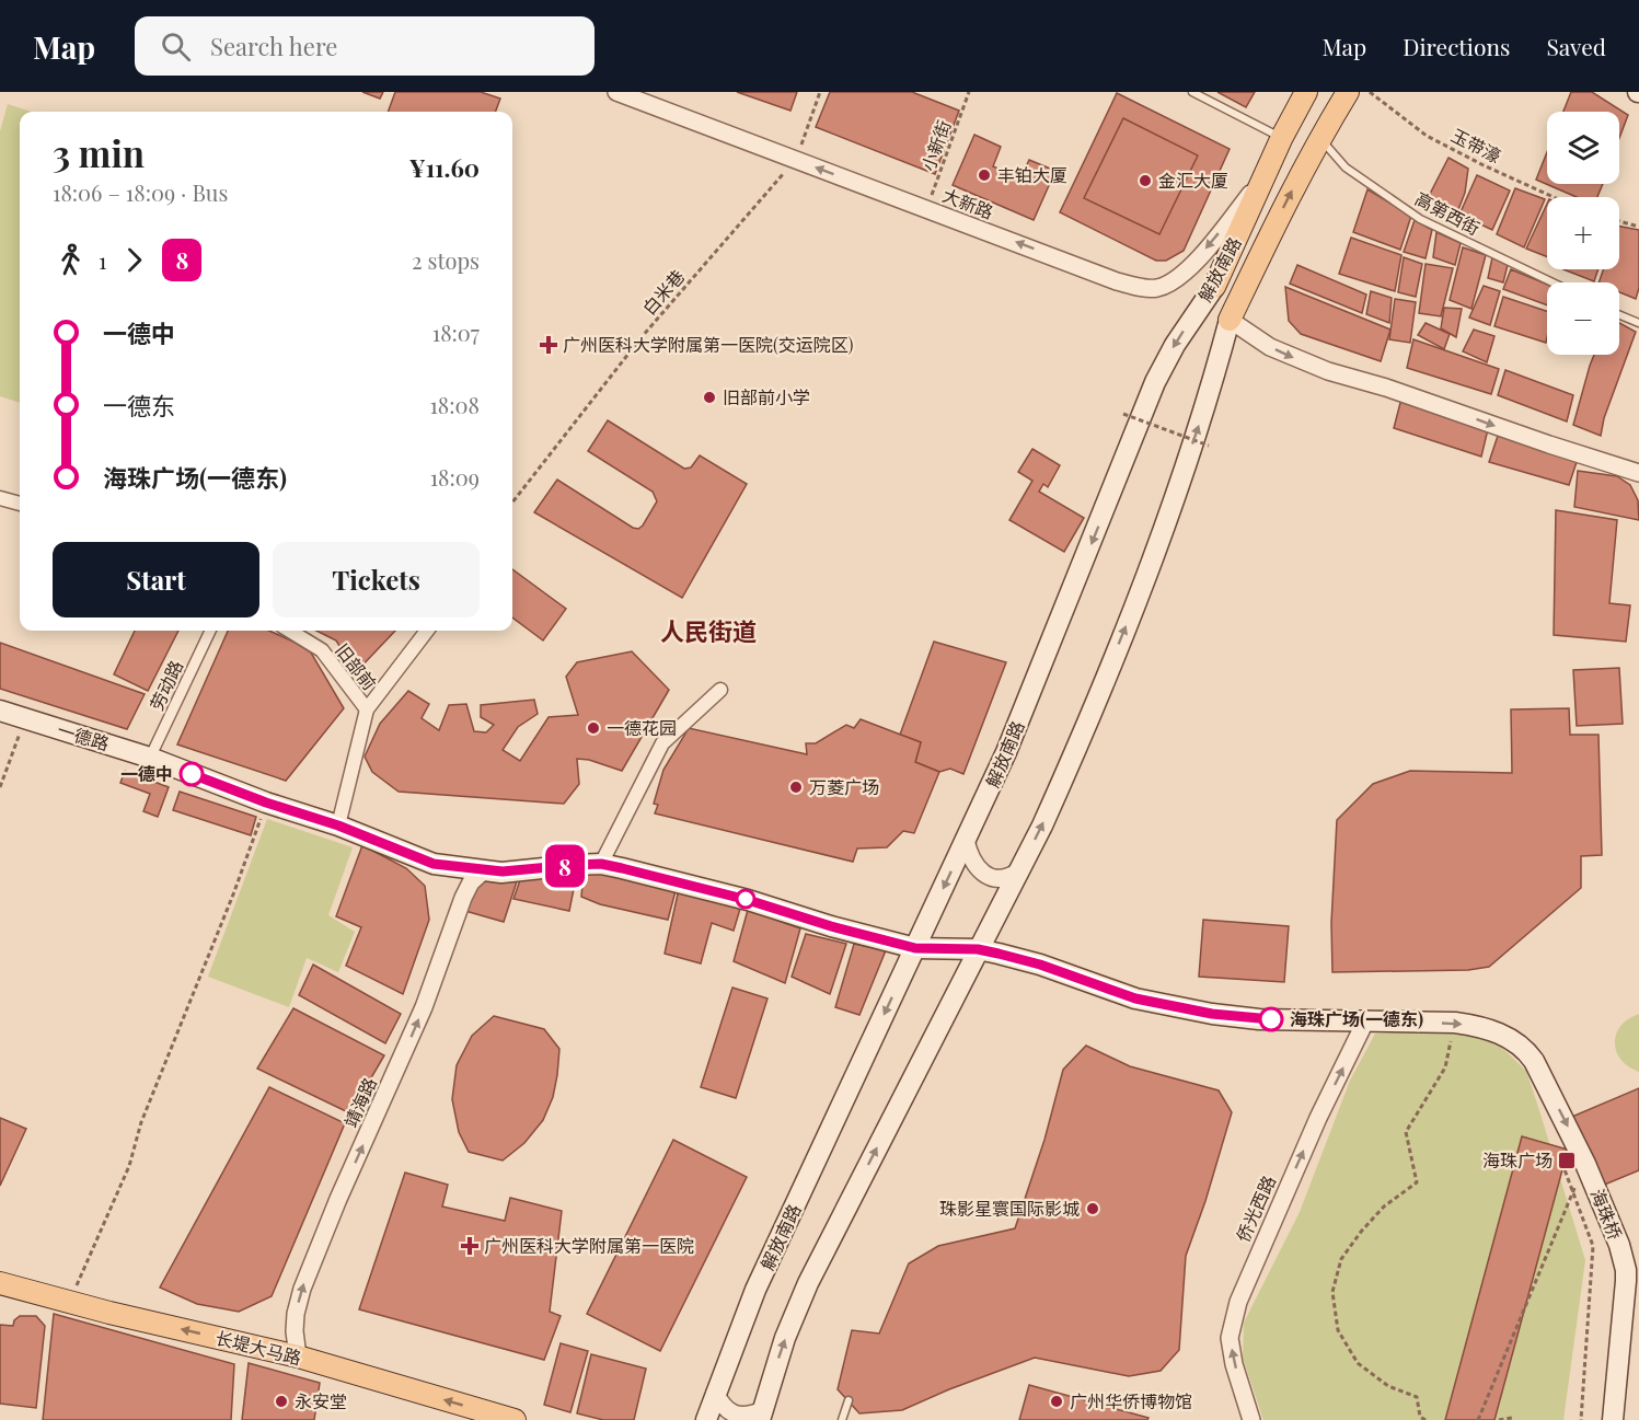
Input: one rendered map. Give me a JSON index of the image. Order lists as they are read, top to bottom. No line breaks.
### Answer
{"streets":{"main road":["解放南路","一德路","海珠桥","长堤大马路"],"street":["大新路","旧部前","劳动路","靖海路","侨光西路"],"lane":["高第西街"],"path":["小新街","玉带濠","白米巷"]},"crossings":[["小新街","大新路"],["大新路","解放南路"],["大新路","白米巷"],["高第西街","解放南路"],["解放南路","一德路"],["劳动路","一德路"],["一德路","靖海路"],["一德路","侨光西路"],["一德路","海珠桥"],["靖海路","长堤大马路"]],"one_way":["大新路","靖海路","侨光西路","长堤大马路"],"districts":["人民街道"],"places":{"other":["丰铂大厦","金汇大厦","旧部前小学","一德花园","一德中","万菱广场","海珠广场(一德东)","珠影星寰国际影城","永安堂","广州华侨博物馆"],"health":["广州医科大学附属第一医院(交运院区)","广州医科大学附属第一医院"],"transit":["海珠广场"]},"lines":["bus line 8"],"page":{"header":"Map","search":"Search here","nav":["Map","Directions","Saved"],"on_map":"8","map_buttons":["+","−"],"heading":["3 min","18:06 – 18:09 · Bus","¥11.60"],"legs":["1","8","2 stops"],"list":[{"name":"一德中","value":"18:07"},{"name":"一德东","value":"18:08"},{"name":"海珠广场(一德东)","value":"18:09"}],"buttons":["Start","Tickets"]}}
